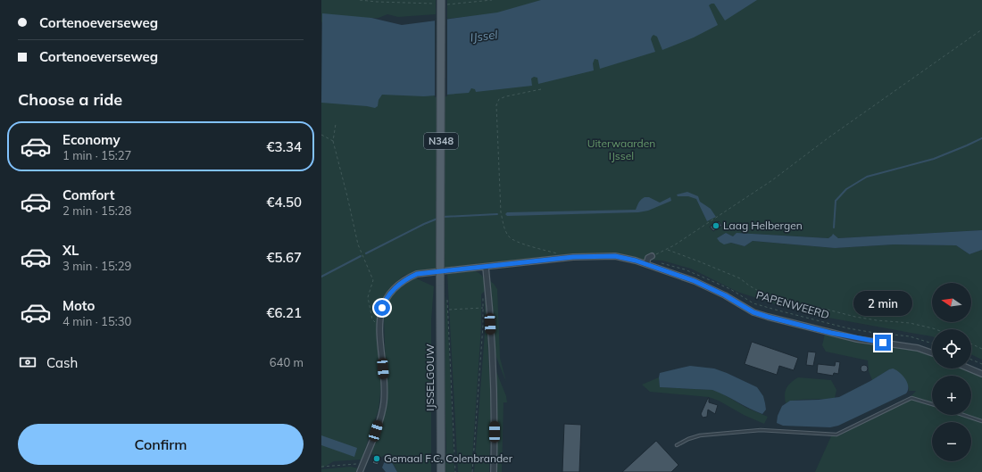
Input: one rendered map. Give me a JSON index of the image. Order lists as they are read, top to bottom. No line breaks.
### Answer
{"streets":{"main road":["N348","IJSSELGOUW"],"path":["PAPENWEERD"]},"water":["IJssel"],"parks":["Uiterwaarden IJssel"],"places":["Laag Helbergen","Gemaal F.C. Colenbrander"],"north":"left","page":{"banner":["Cortenoeverseweg","Cortenoeverseweg"],"heading":"Choose a ride","list":[{"name":"Economy","note":"1 min · 15:27","value":"€3.34"},{"name":"Comfort","note":"2 min · 15:28","value":"€4.50"},{"name":"XL","note":"3 min · 15:29","value":"€5.67"},{"name":"Moto","note":"4 min · 15:30","value":"€6.21"}],"map_buttons":["+","−"],"bubble":"2 min","pay":["Cash","640 m"],"buttons":"Confirm"}}
